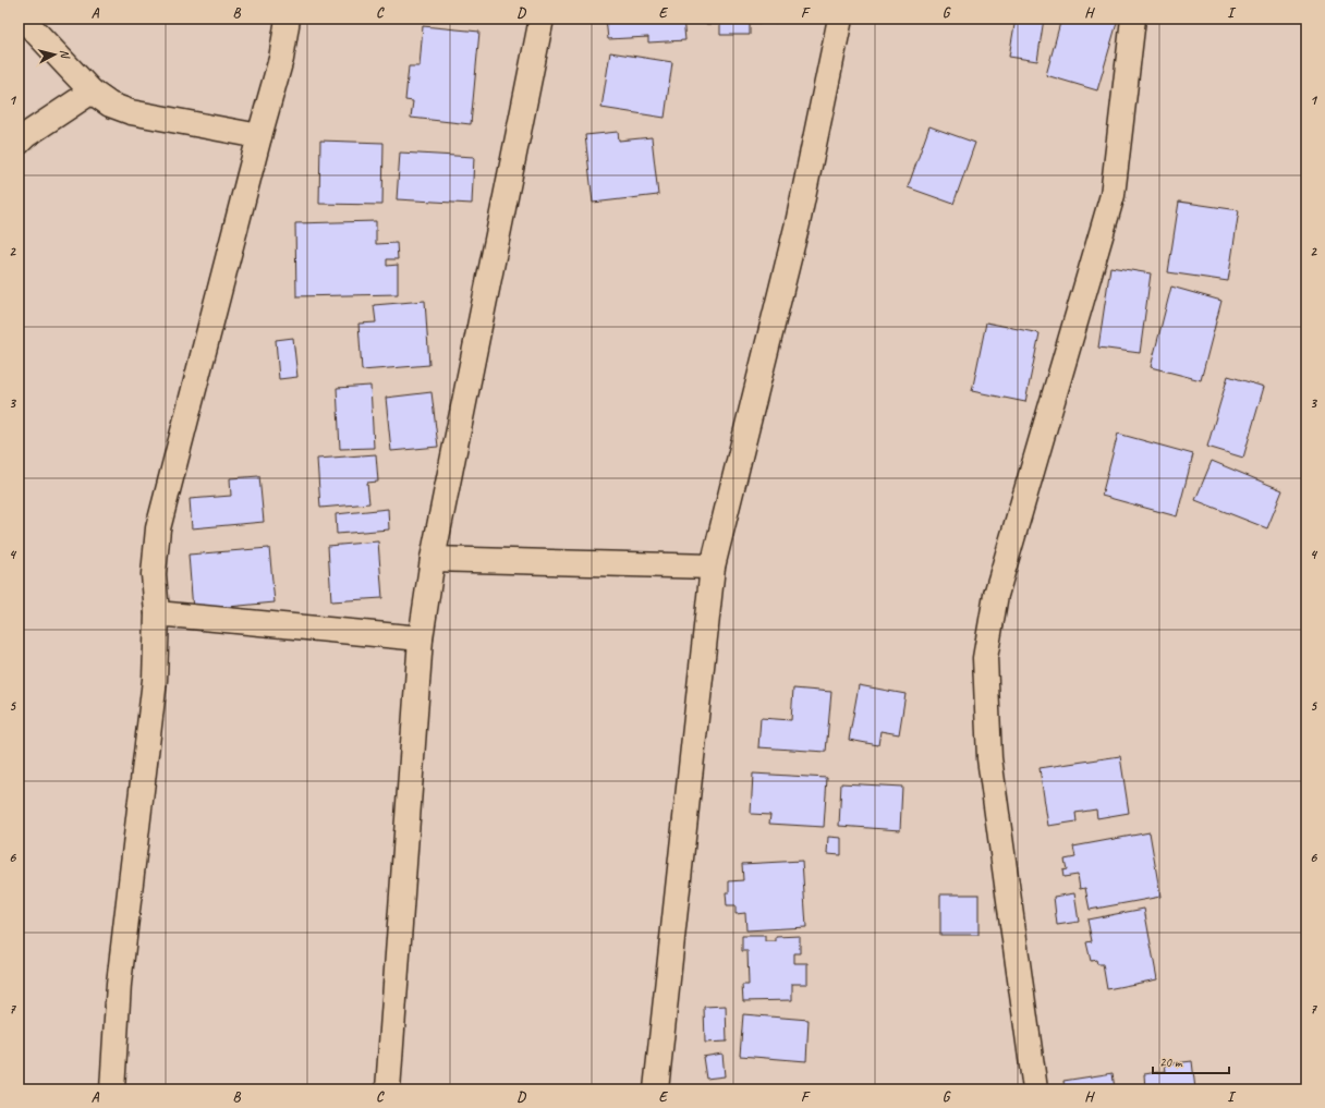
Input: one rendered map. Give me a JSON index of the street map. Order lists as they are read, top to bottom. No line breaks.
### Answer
{"scale_bar":"20 m","north":"right","grid":{"columns":["A","B","C","D","E","F","G","H","I"],"rows":["1","2","3","4","5","6","7"]}}
